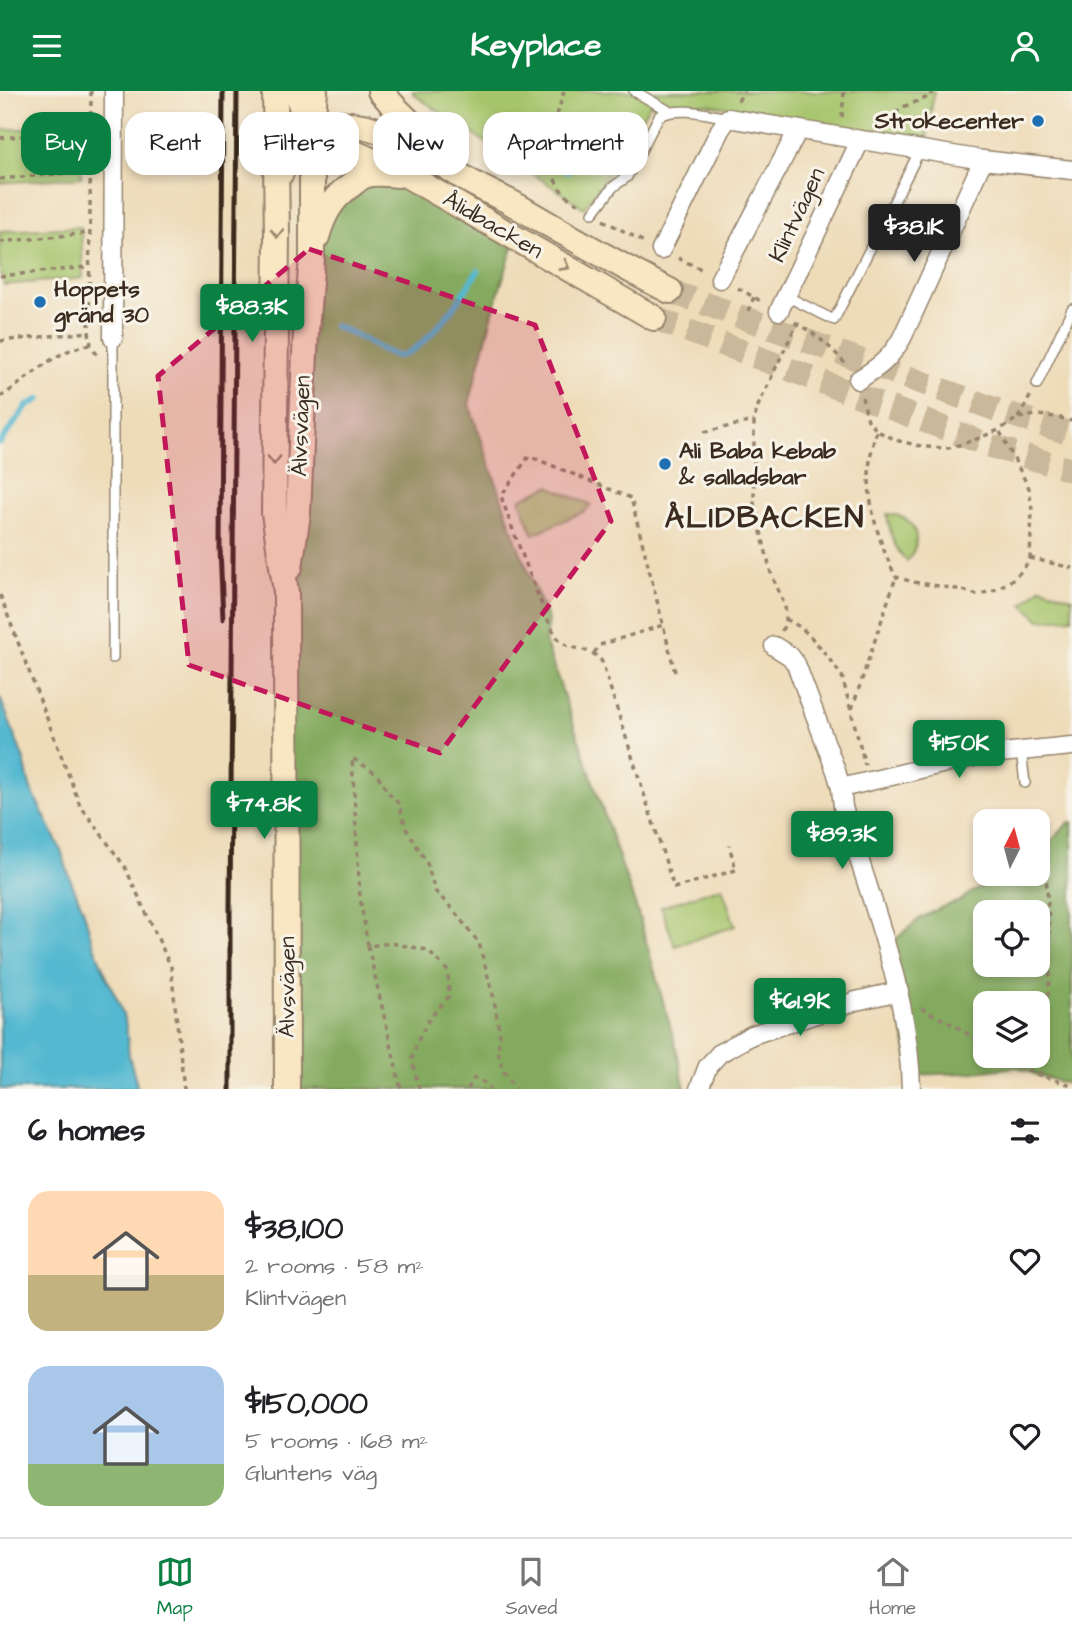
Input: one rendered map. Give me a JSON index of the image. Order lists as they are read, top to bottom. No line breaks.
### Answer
{"streets":{"main road":["Ålidbacken","Älvsvägen"],"street":["Klintvägen"]},"districts":["ÅLIDBACKEN"],"places":["Strokecenter","Hoppets gränd 30","Ali Baba kebab & salladsbar"],"north":"top","page":{"header":"Keyplace","chip":["Buy","Rent","Filters","New","Apartment"],"price":["$38.1K","$88.3K","$150K","$74.8K","$89.3K","$61.9K"],"heading":"6 homes","list":[{"name":"$38,100","note":"2 rooms · 58 m² · Klintvägen"},{"name":"$150,000","note":"5 rooms · 168 m² · Gluntens väg"}],"tabs":["Map","Saved","Home"]}}
